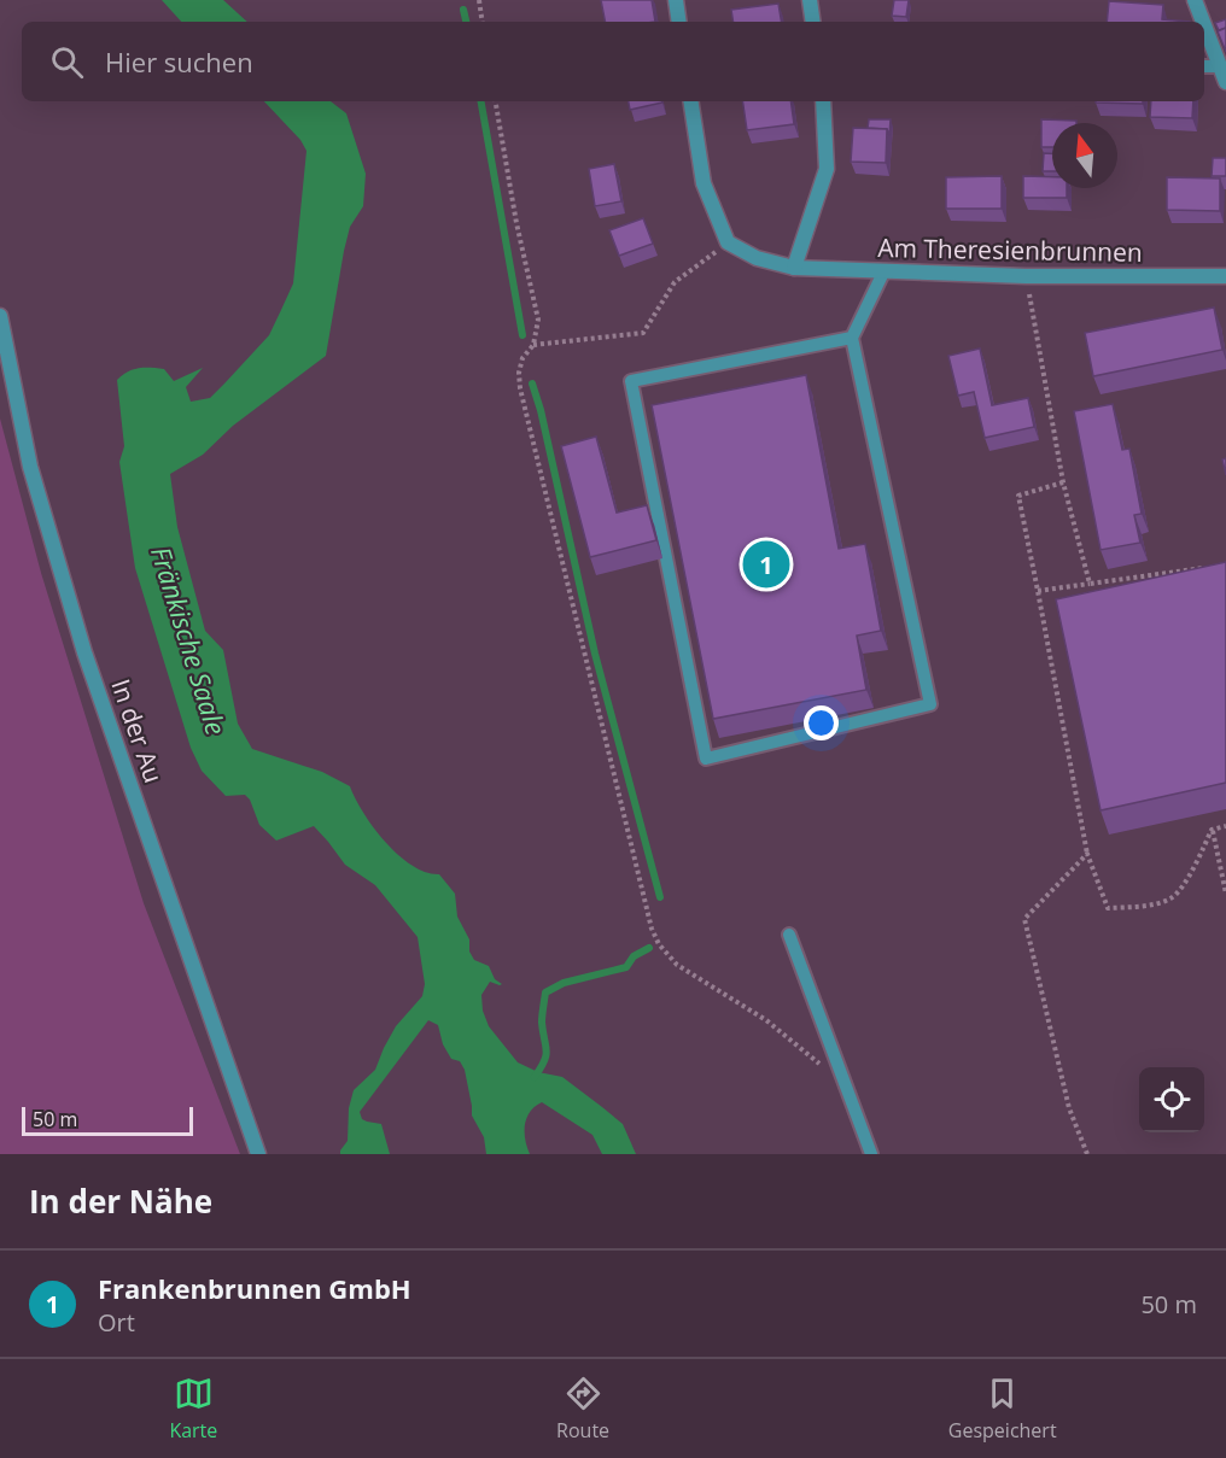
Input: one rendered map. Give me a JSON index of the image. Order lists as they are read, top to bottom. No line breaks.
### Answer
{"streets":{"street":["Am Theresienbrunnen","In der Au"]},"water":["Fränkische Saale"],"scale_bar":"50 m","north":"top","page":{"search":"Hier suchen","pins":"1","scale":"50 m","heading":"In der Nähe","list":[{"mark":"1","name":"Frankenbrunnen GmbH","note":"Ort","value":"50 m"}],"nav":["Karte","Route","Gespeichert"]}}
